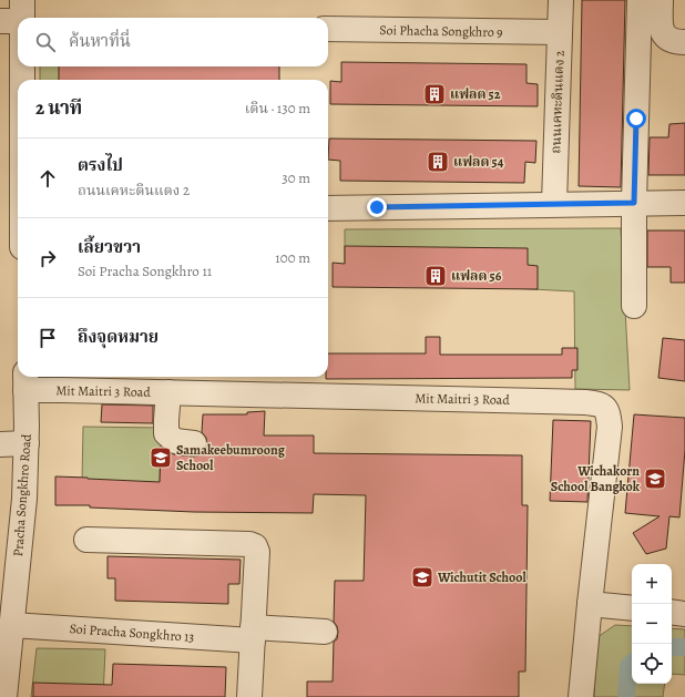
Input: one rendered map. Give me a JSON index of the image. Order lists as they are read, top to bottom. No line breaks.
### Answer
{"streets":{"street":["Soi Phacha Songkhro 9","ถนนเคหะดินแดง 2","Mit Maitri 3 Road","Pracha Songkhro Road","Soi Pracha Songkhro 13"]},"crossings":[["Soi Phacha Songkhro 9","ถนนเคหะดินแดง 2"],["Mit Maitri 3 Road","Pracha Songkhro Road"],["Pracha Songkhro Road","Soi Pracha Songkhro 13"]],"places":{"building":["แฟลต 52","แฟลต 54","แฟลต 56"],"school or university":["Samakeebumroong School","Wichakorn School Bangkok","Wichutit School"]},"page":{"search":"ค้นหาที่นี่","heading":["2 นาที","เดิน · 130 m"],"list":[["ตรงไป","ถนนเคหะดินแดง 2","30 m"],["เลี้ยวขวา","Soi Pracha Songkhro 11","100 m"],"ถึงจุดหมาย"],"map_buttons":["+","−"]}}
